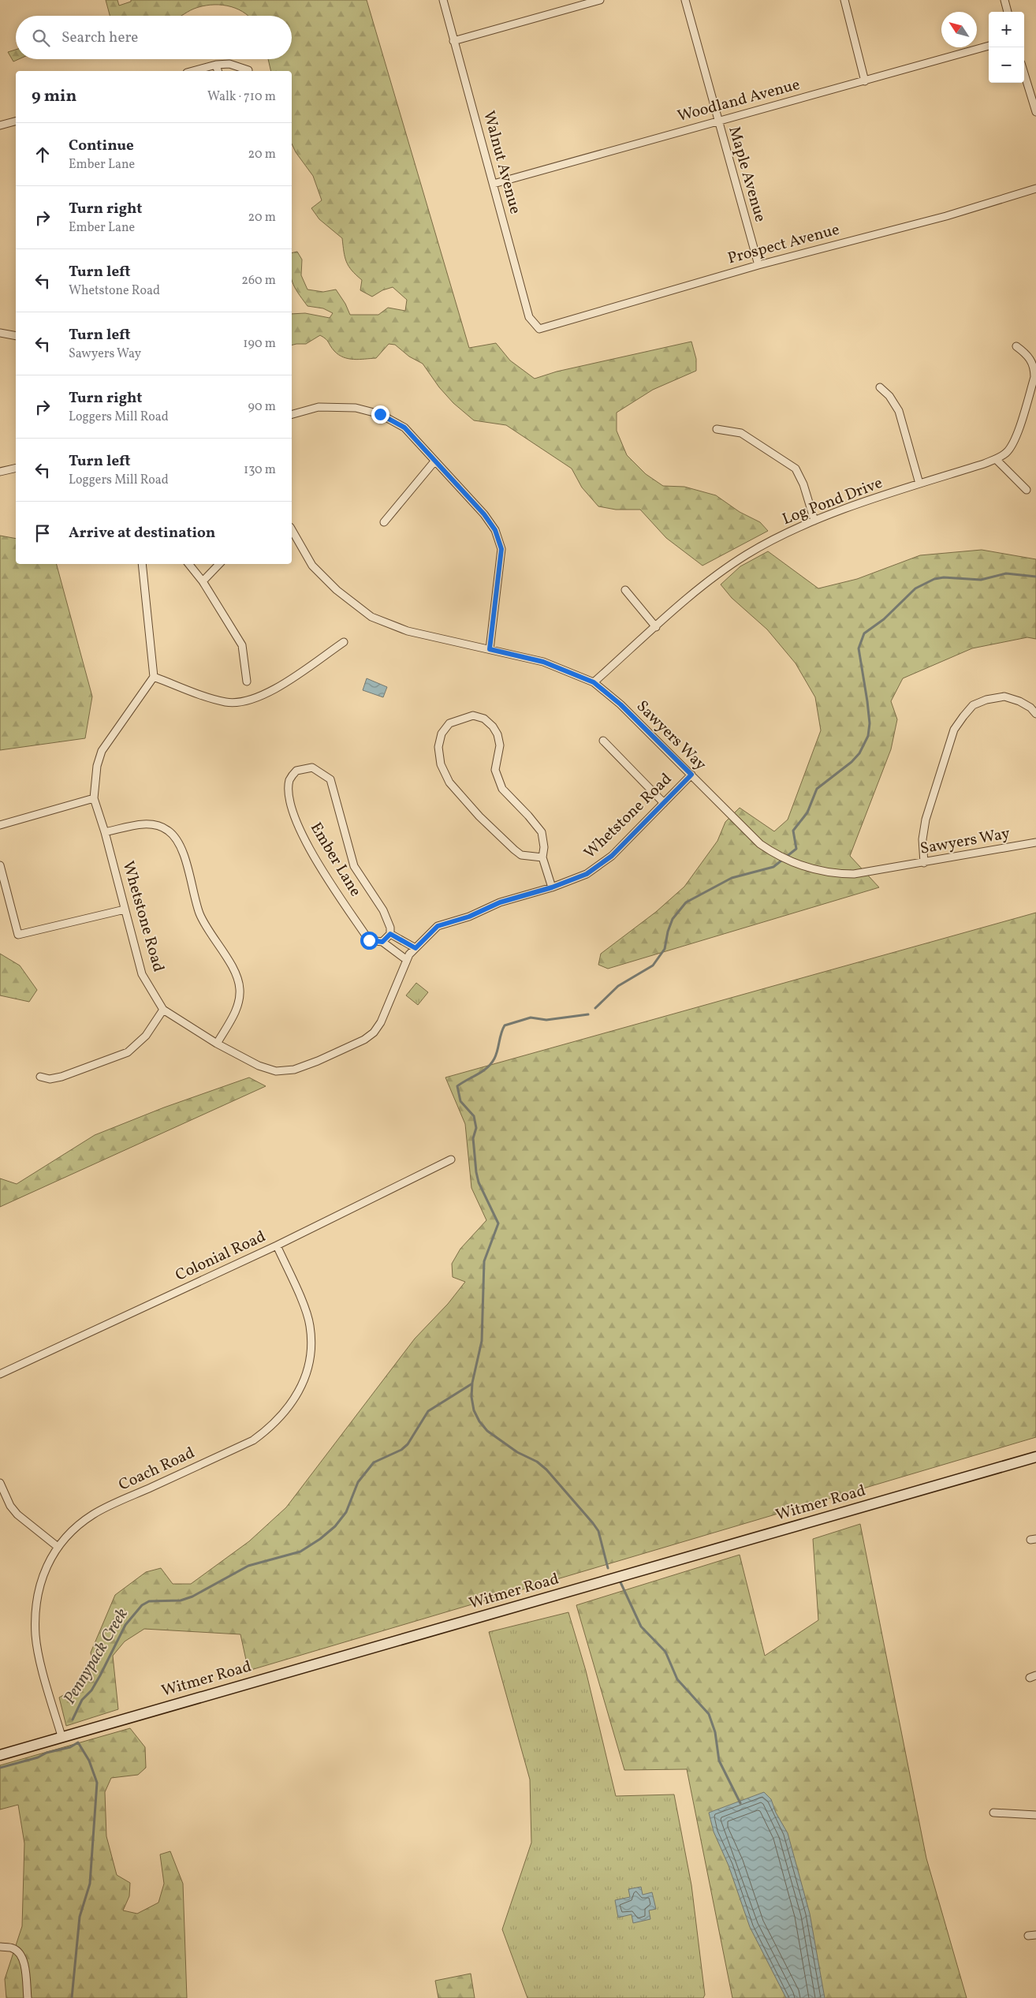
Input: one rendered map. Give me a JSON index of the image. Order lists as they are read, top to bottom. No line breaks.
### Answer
{"streets":{"street":["Woodland Avenue","Walnut Avenue","Maple Avenue","Prospect Avenue","Log Pond Drive","Sawyers Way","Whetstone Road","Ember Lane","Colonial Road","Coach Road","Witmer Road"]},"crossings":[["Woodland Avenue","Walnut Avenue"],["Woodland Avenue","Maple Avenue"],["Walnut Avenue","Prospect Avenue"],["Maple Avenue","Prospect Avenue"],["Log Pond Drive","Sawyers Way"],["Sawyers Way","Whetstone Road"],["Whetstone Road","Ember Lane"],["Colonial Road","Coach Road"],["Coach Road","Witmer Road"]],"water":["Pennypack Creek"],"north":"top left","page":{"map_buttons":["+","−"],"search":"Search here","heading":["9 min","Walk · 710 m"],"list":[["Continue","Ember Lane","20 m"],["Turn right","Ember Lane","20 m"],["Turn left","Whetstone Road","260 m"],["Turn left","Sawyers Way","190 m"],["Turn right","Loggers Mill Road","90 m"],["Turn left","Loggers Mill Road","130 m"],"Arrive at destination"]}}
